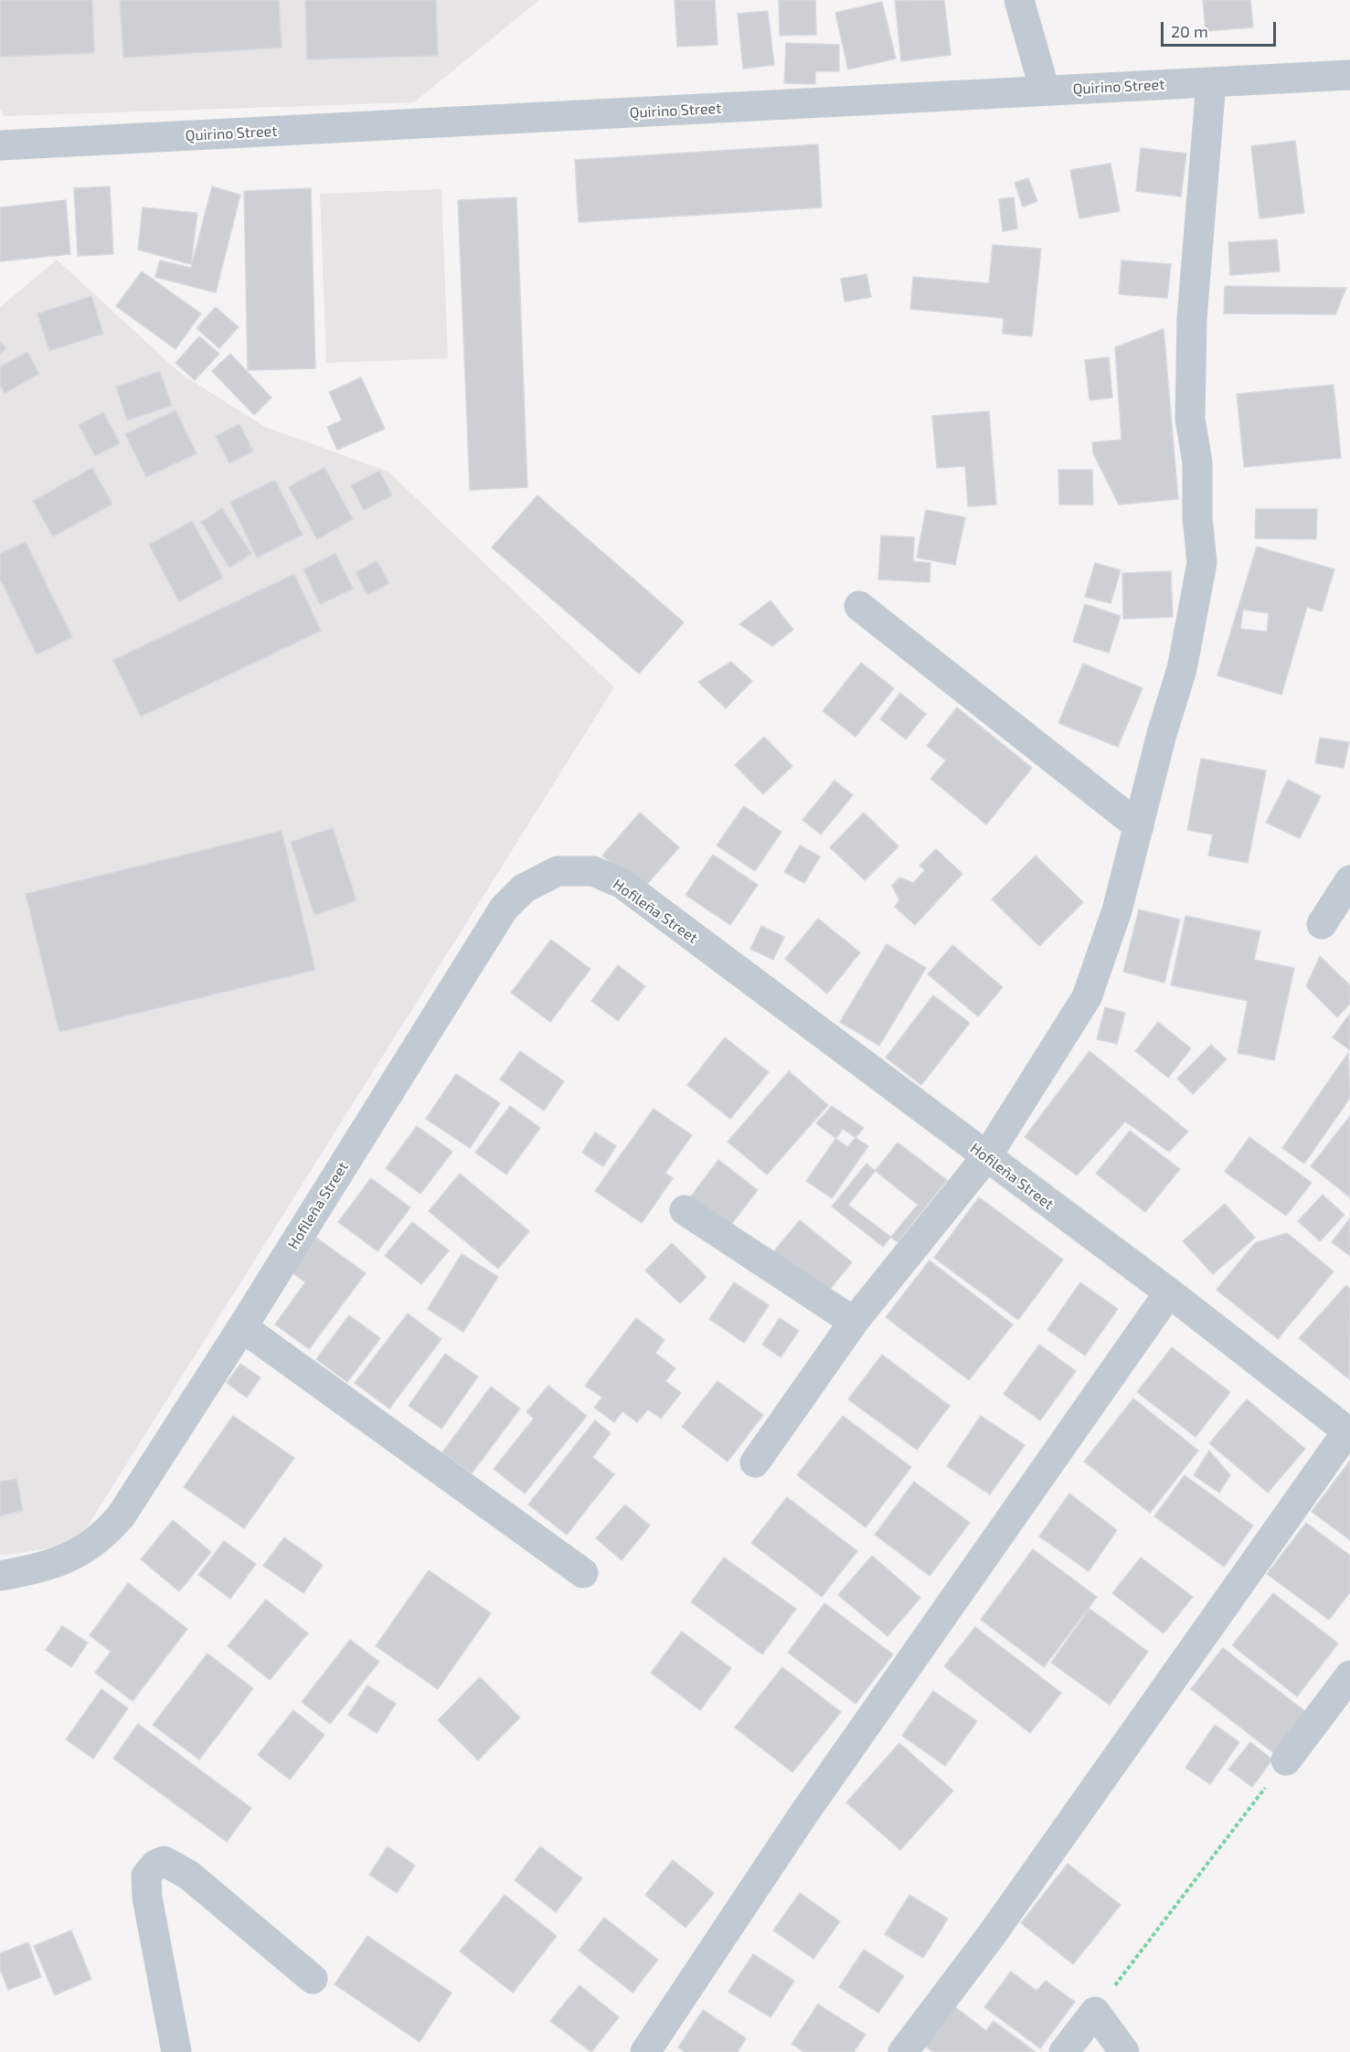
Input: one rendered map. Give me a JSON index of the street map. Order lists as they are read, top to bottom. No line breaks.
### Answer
{"streets":{"street":["Quirino Street","Hofileña Street"]},"scale_bar":"20 m"}
